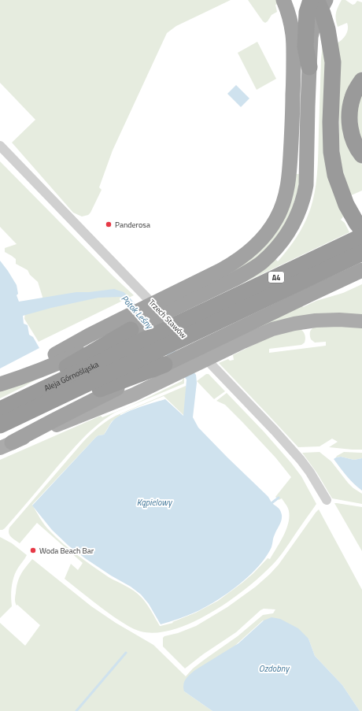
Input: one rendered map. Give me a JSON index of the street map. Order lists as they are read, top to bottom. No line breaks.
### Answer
{"streets":{"highway":["A4"],"street":["Trzech Stawów"]},"water":["Potok Leśny","Kąpielowy","Ozdobny"],"places":["Panderosa","Woda Beach Bar"]}
